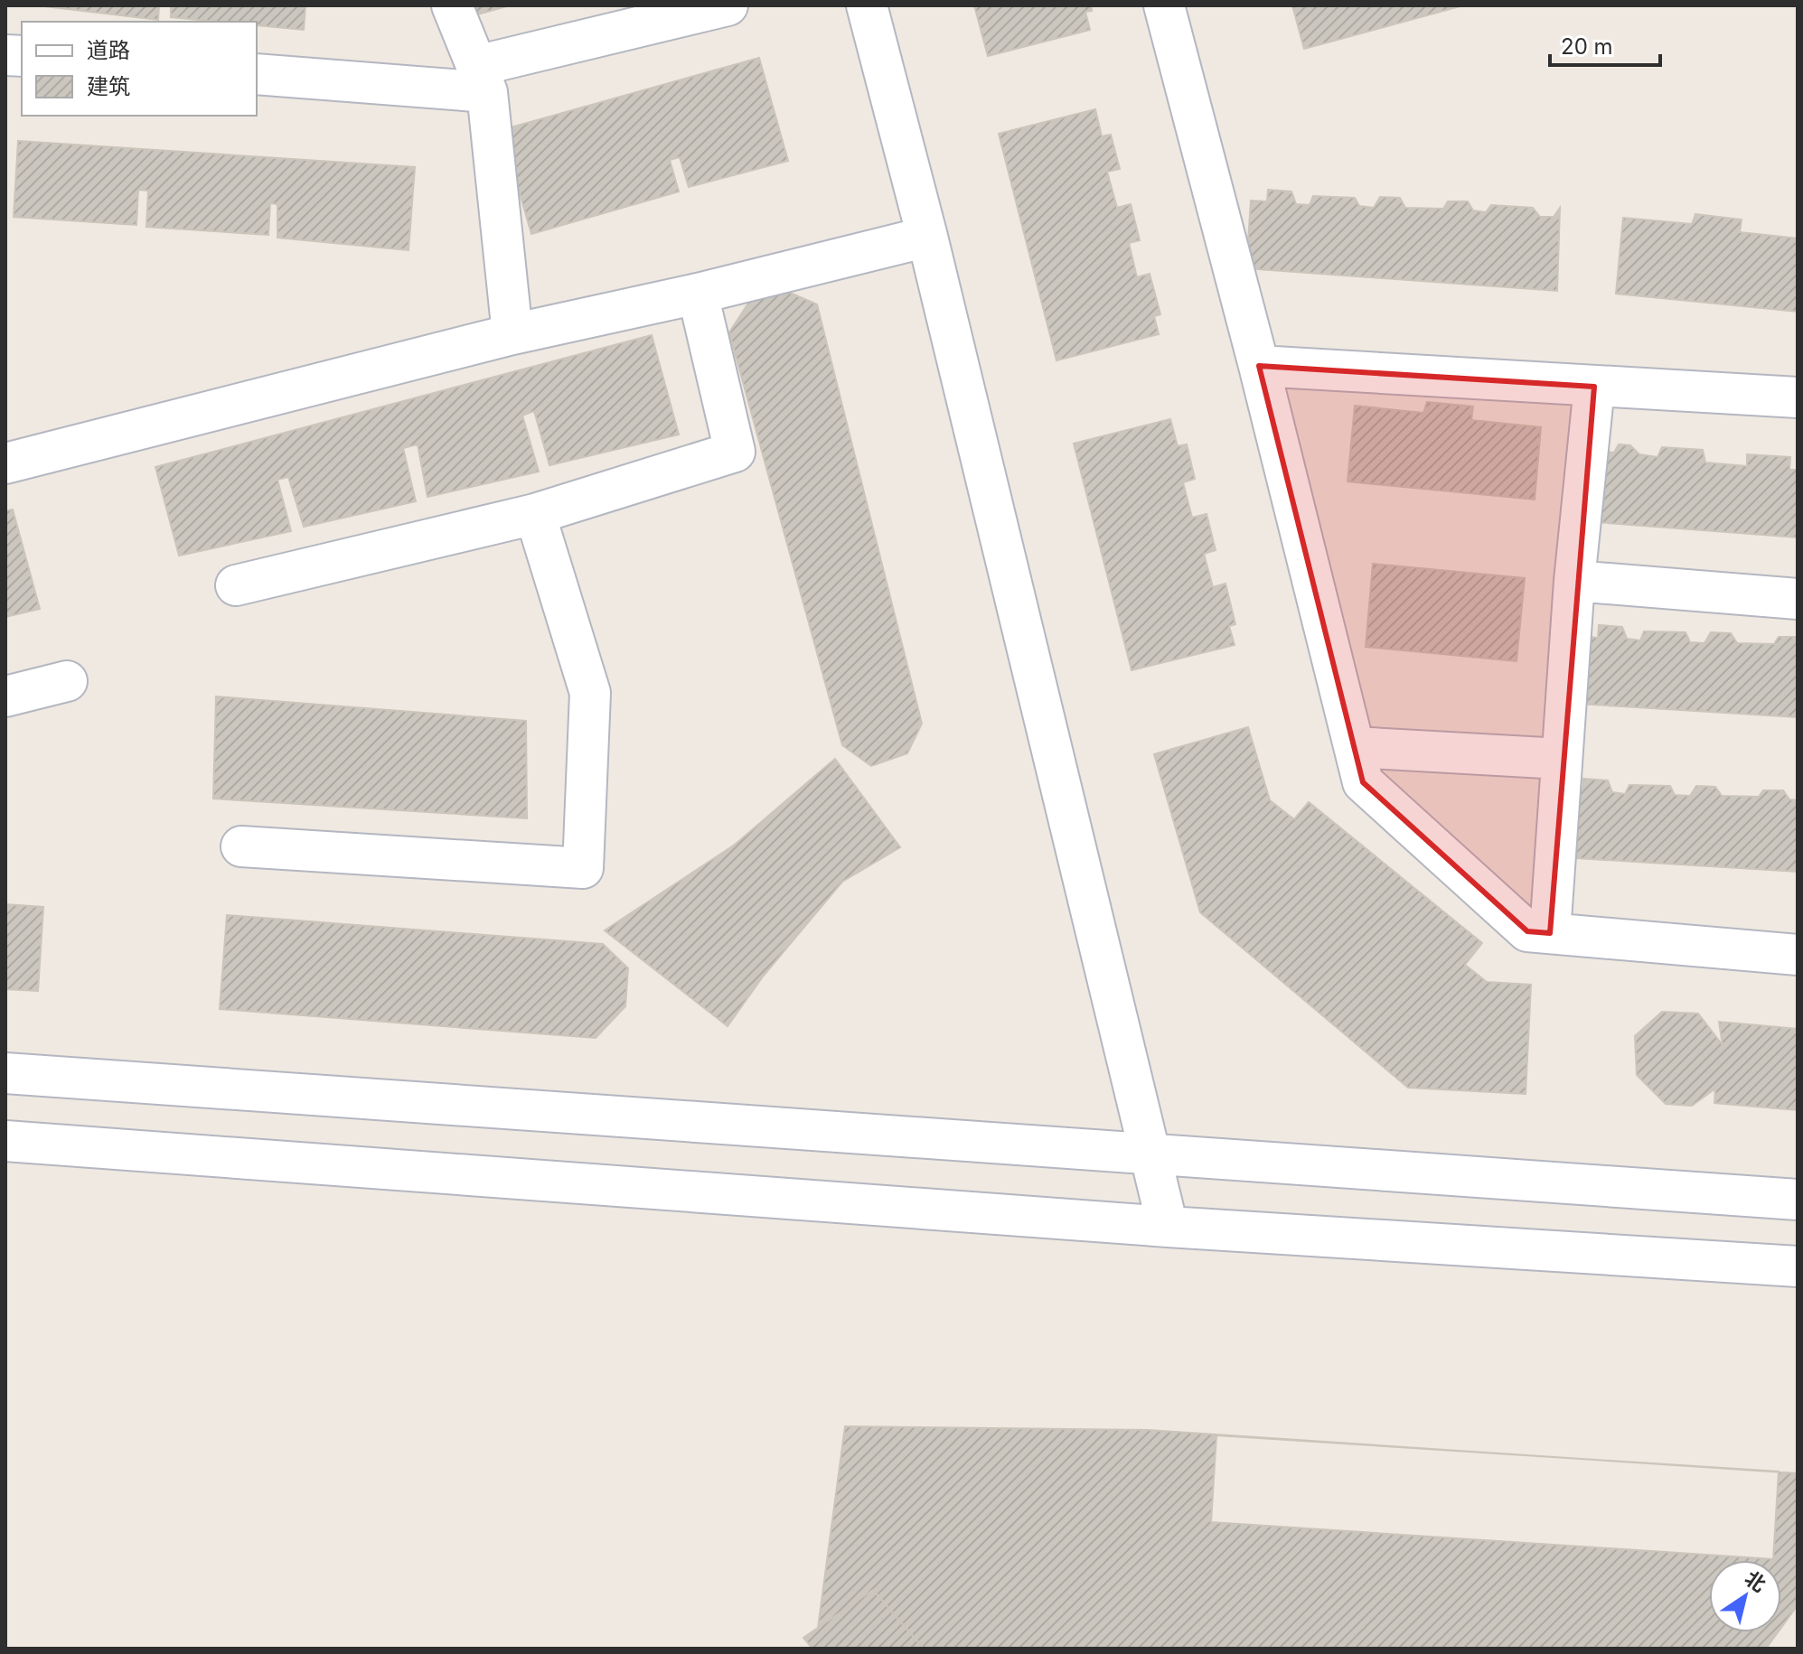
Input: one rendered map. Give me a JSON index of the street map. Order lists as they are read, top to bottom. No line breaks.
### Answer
{"legend":["道路","建筑"],"scale_bar":"20 m","north":"top right"}
